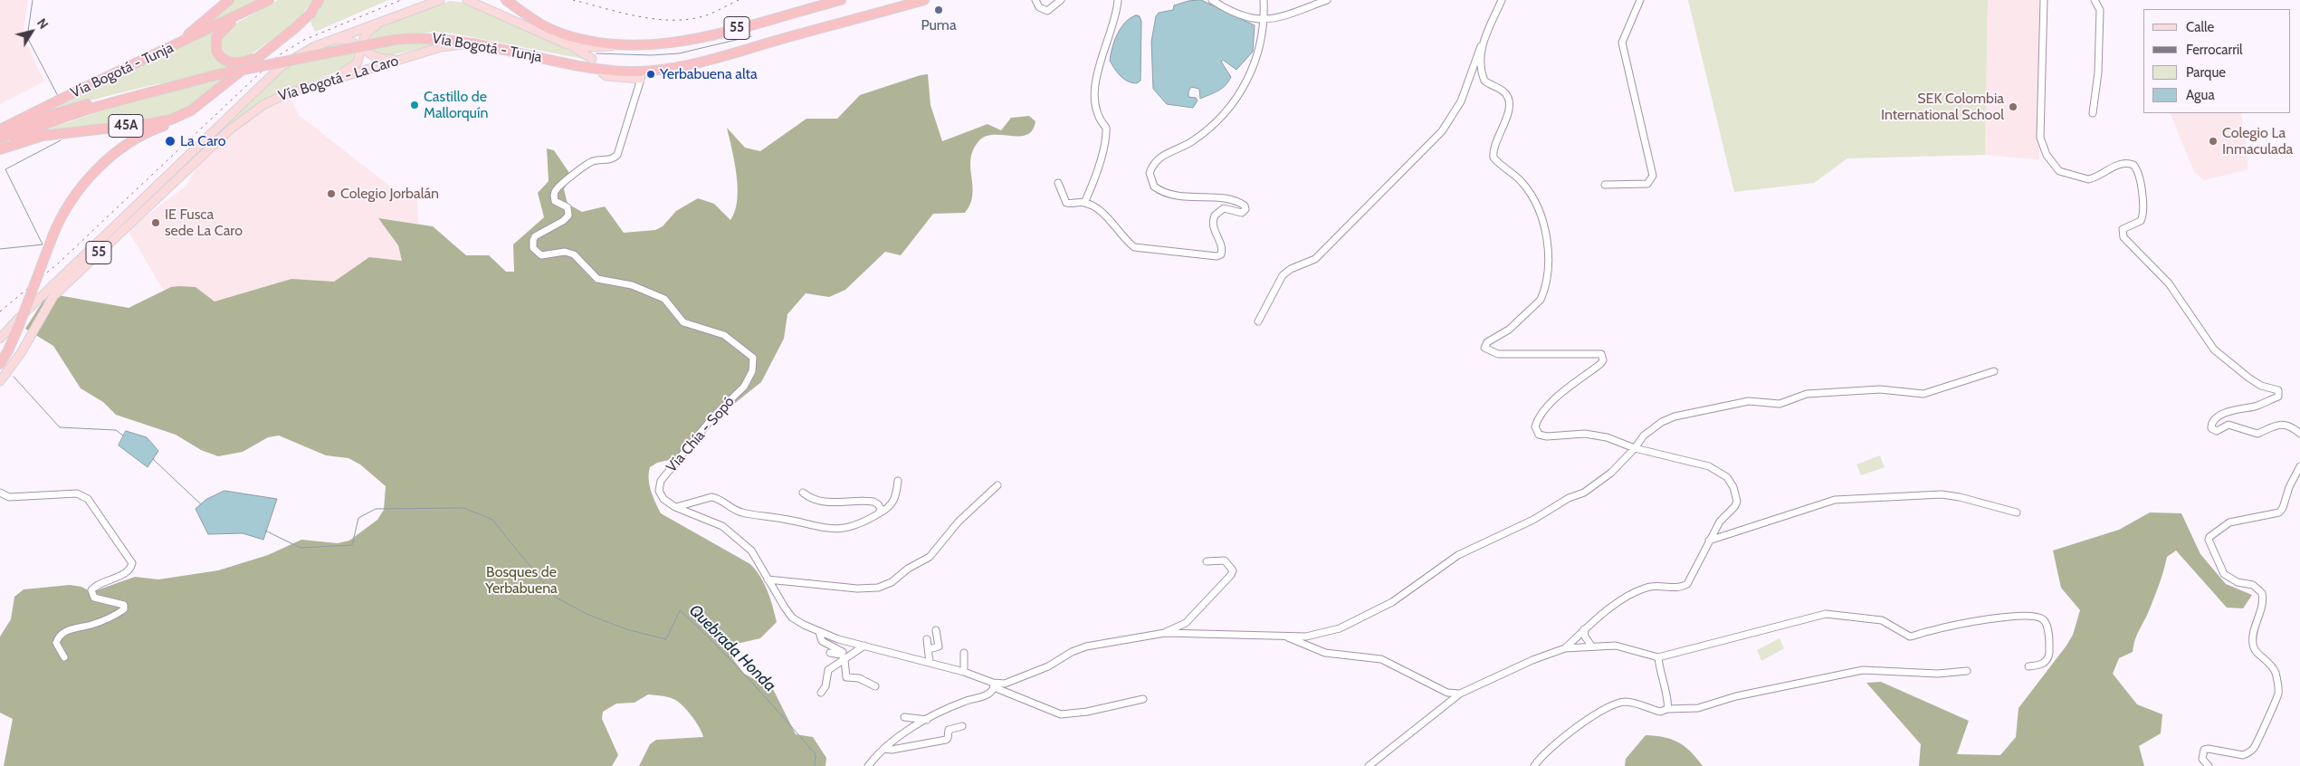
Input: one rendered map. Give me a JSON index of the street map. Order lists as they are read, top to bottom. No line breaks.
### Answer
{"streets":{"highway":["55","Vía Bogotá - Tunja","45A"],"main road":["Vía Bogotá - La Caro"],"street":["Vía Chía - Sopó"]},"crossings":[["55","Vía Bogotá - Tunja"],["Vía Bogotá - Tunja","Vía Bogotá - La Caro"],["Vía Bogotá - Tunja","45A"],["Vía Bogotá - Tunja","Vía Chía - Sopó"]],"water":["Quebrada Honda"],"parks":["Bosques de Yerbabuena"],"places":["Puma","Yerbabuena alta","Castillo de Mallorquín","SEK Colombia International School","La Caro","Colegio La Inmaculada","Colegio Jorbalán","IE Fusca sede La Caro"],"legend":["Calle","Ferrocarril","Parque","Agua"],"north":"top right"}
